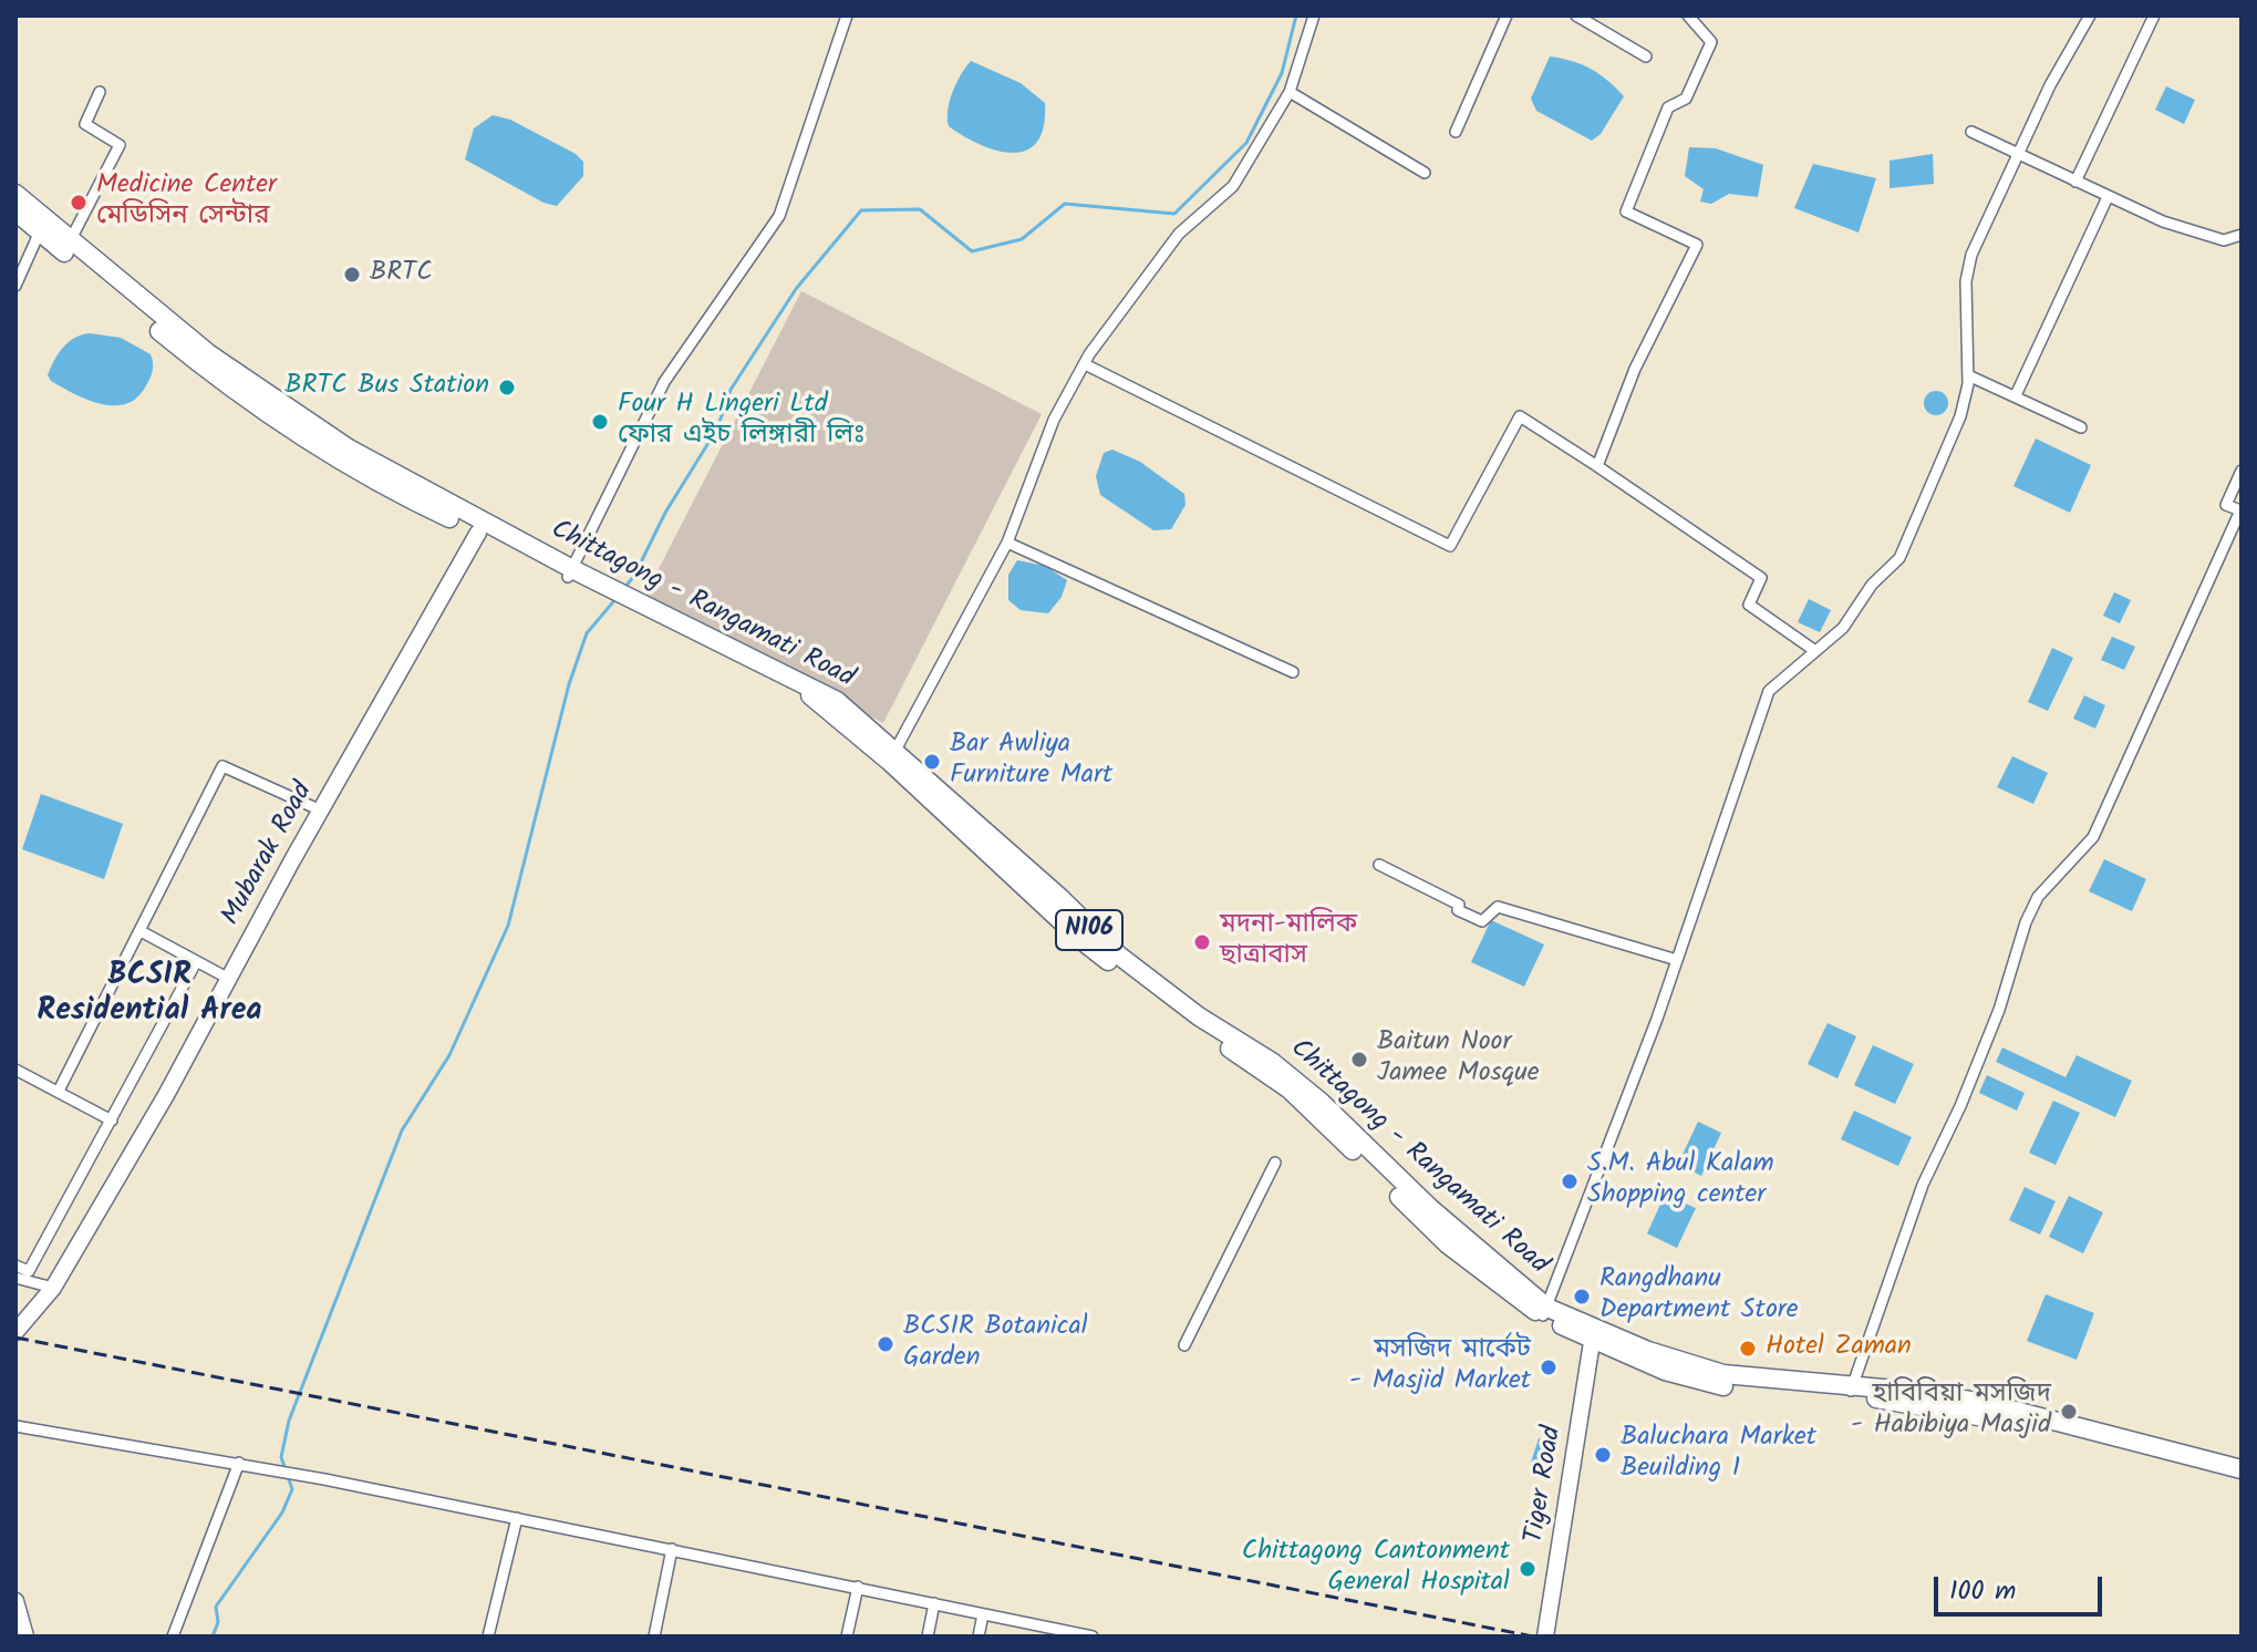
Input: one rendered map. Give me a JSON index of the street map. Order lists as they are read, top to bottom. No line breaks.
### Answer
{"streets":{"highway":["Chittagong - Rangamati Road","N106"],"street":["Mubarak Road","Tiger Road"]},"crossings":[["Chittagong - Rangamati Road","Mubarak Road"],["Chittagong - Rangamati Road","Tiger Road"]],"districts":["BCSIR Residential Area"],"places":["Medicine Center মেডিসিন সেন্টার","BRTC","BRTC Bus Station","Four H Lingeri Ltd ফোর এইচ লিঙ্গারী লিঃ","Bar Awliya Furniture Mart","মদনা-মালিক ছাত্রাবাস","Baitun Noor Jamee Mosque","S.M. Abul Kalam Shopping center","Rangdhanu Department Store","BCSIR Botanical Garden","Hotel Zaman","মসজিদ মার্কেট - Masjid Market","হাবিবিয়া মসজিদ - Habibiya Masjid","Baluchara Market Beuilding 1","Chittagong Cantonment General Hospital"],"scale_bar":"100 m"}
